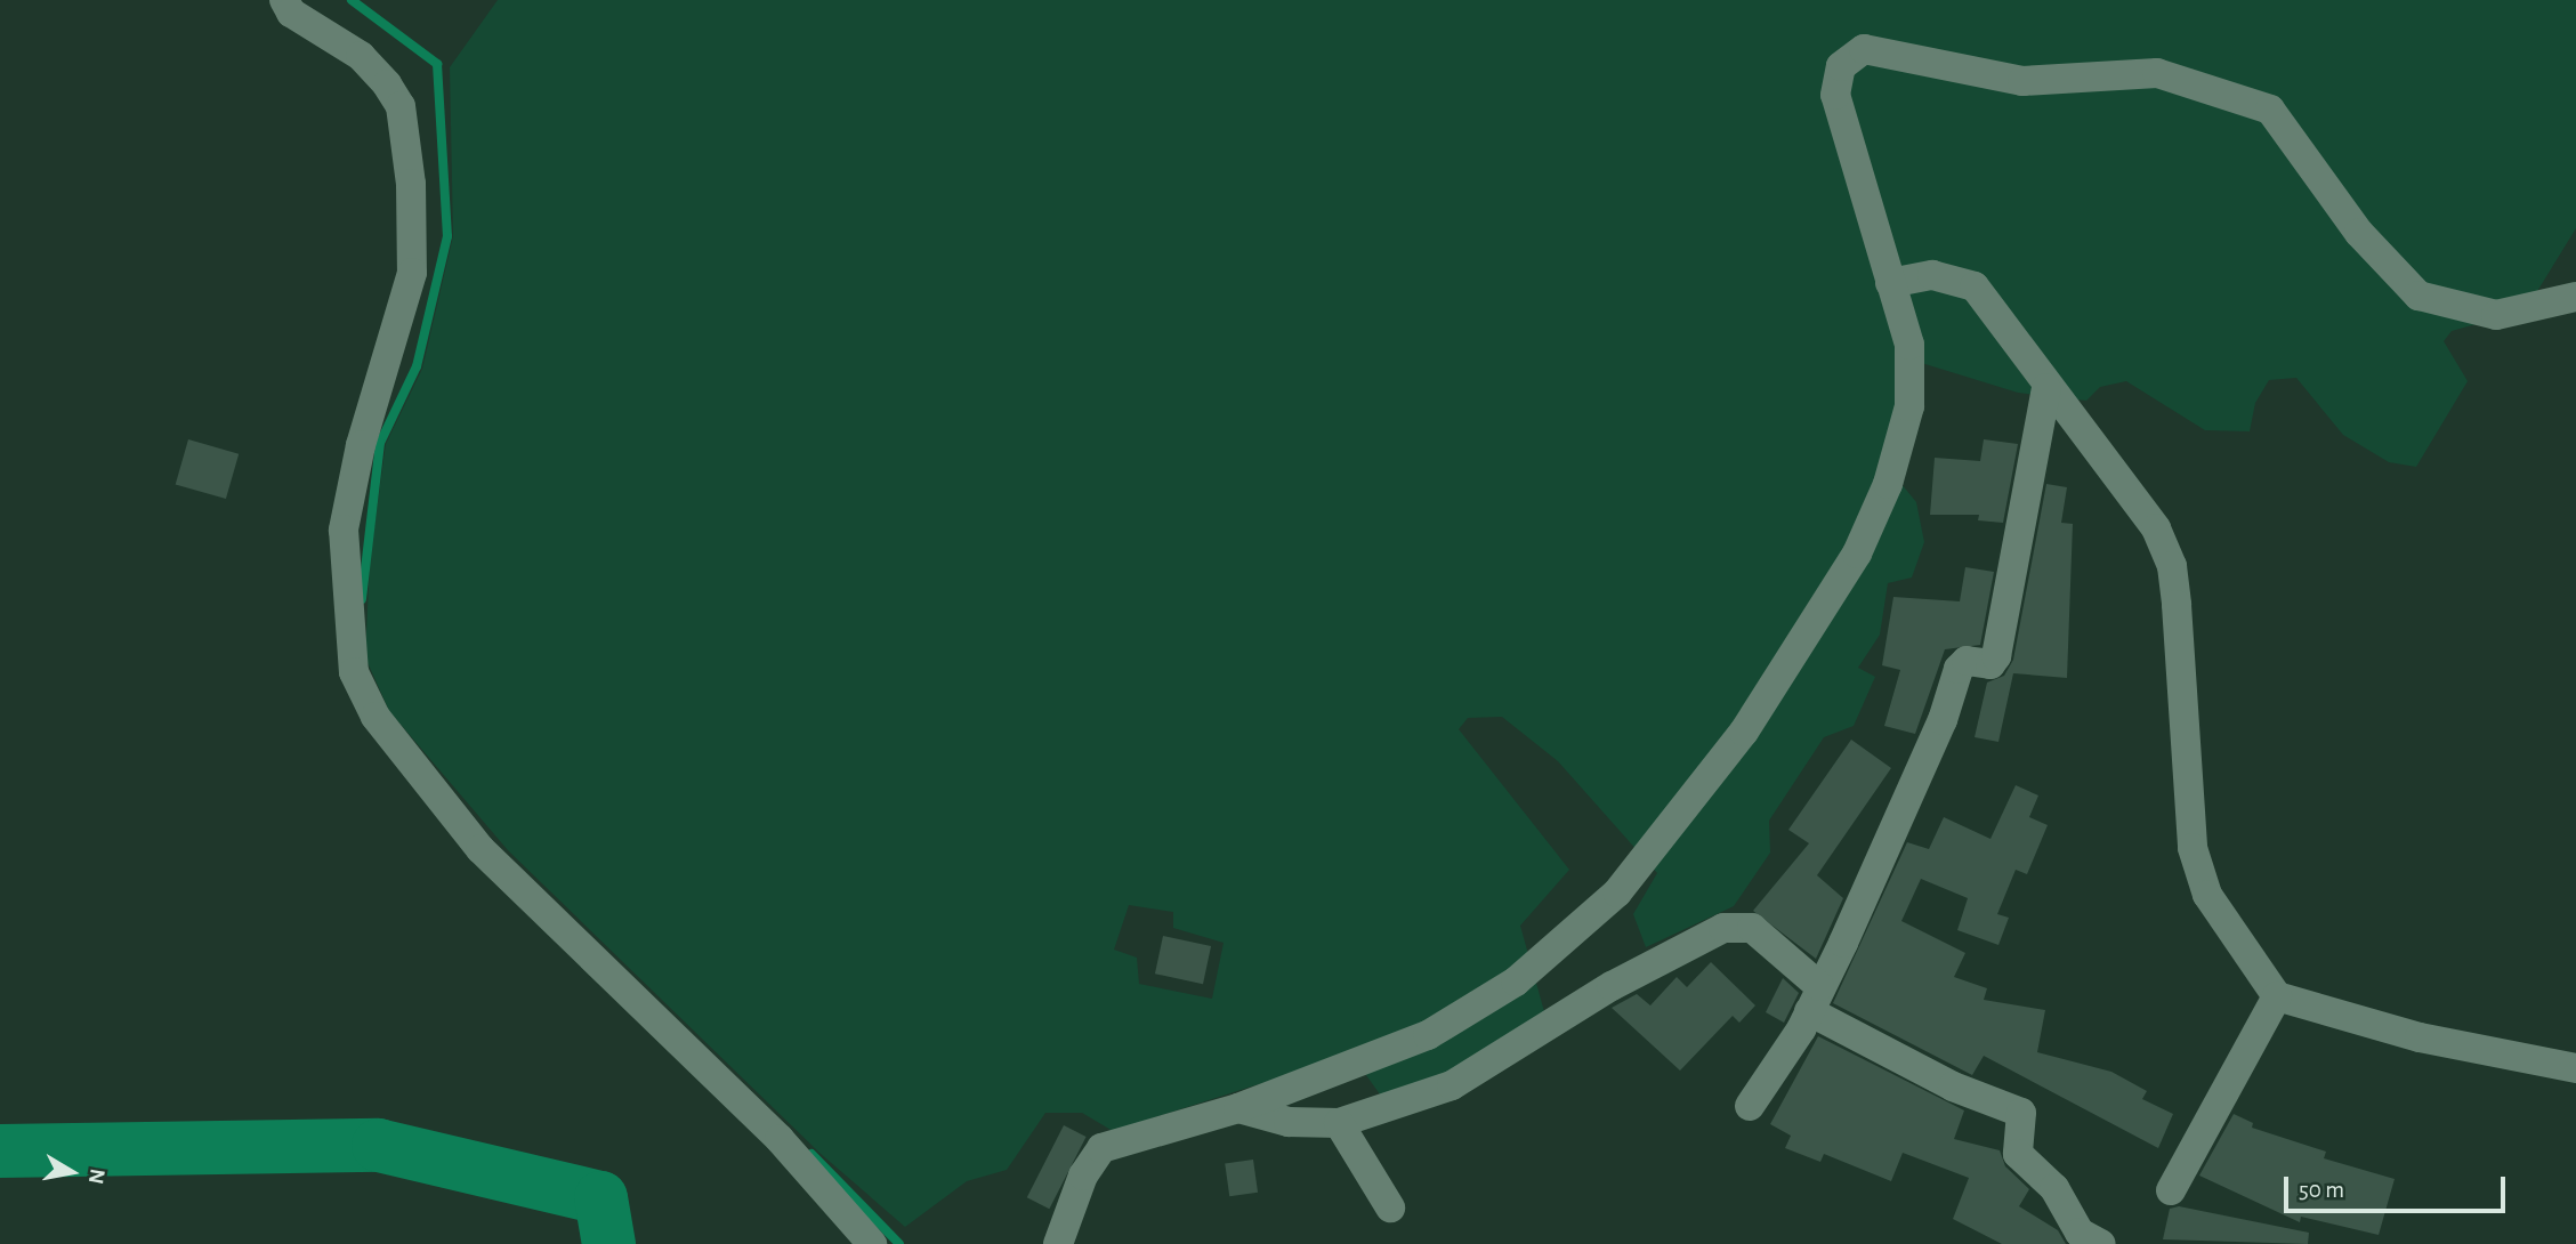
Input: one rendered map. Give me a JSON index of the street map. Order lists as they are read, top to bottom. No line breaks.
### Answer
{"scale_bar":"50 m","north":"right"}
